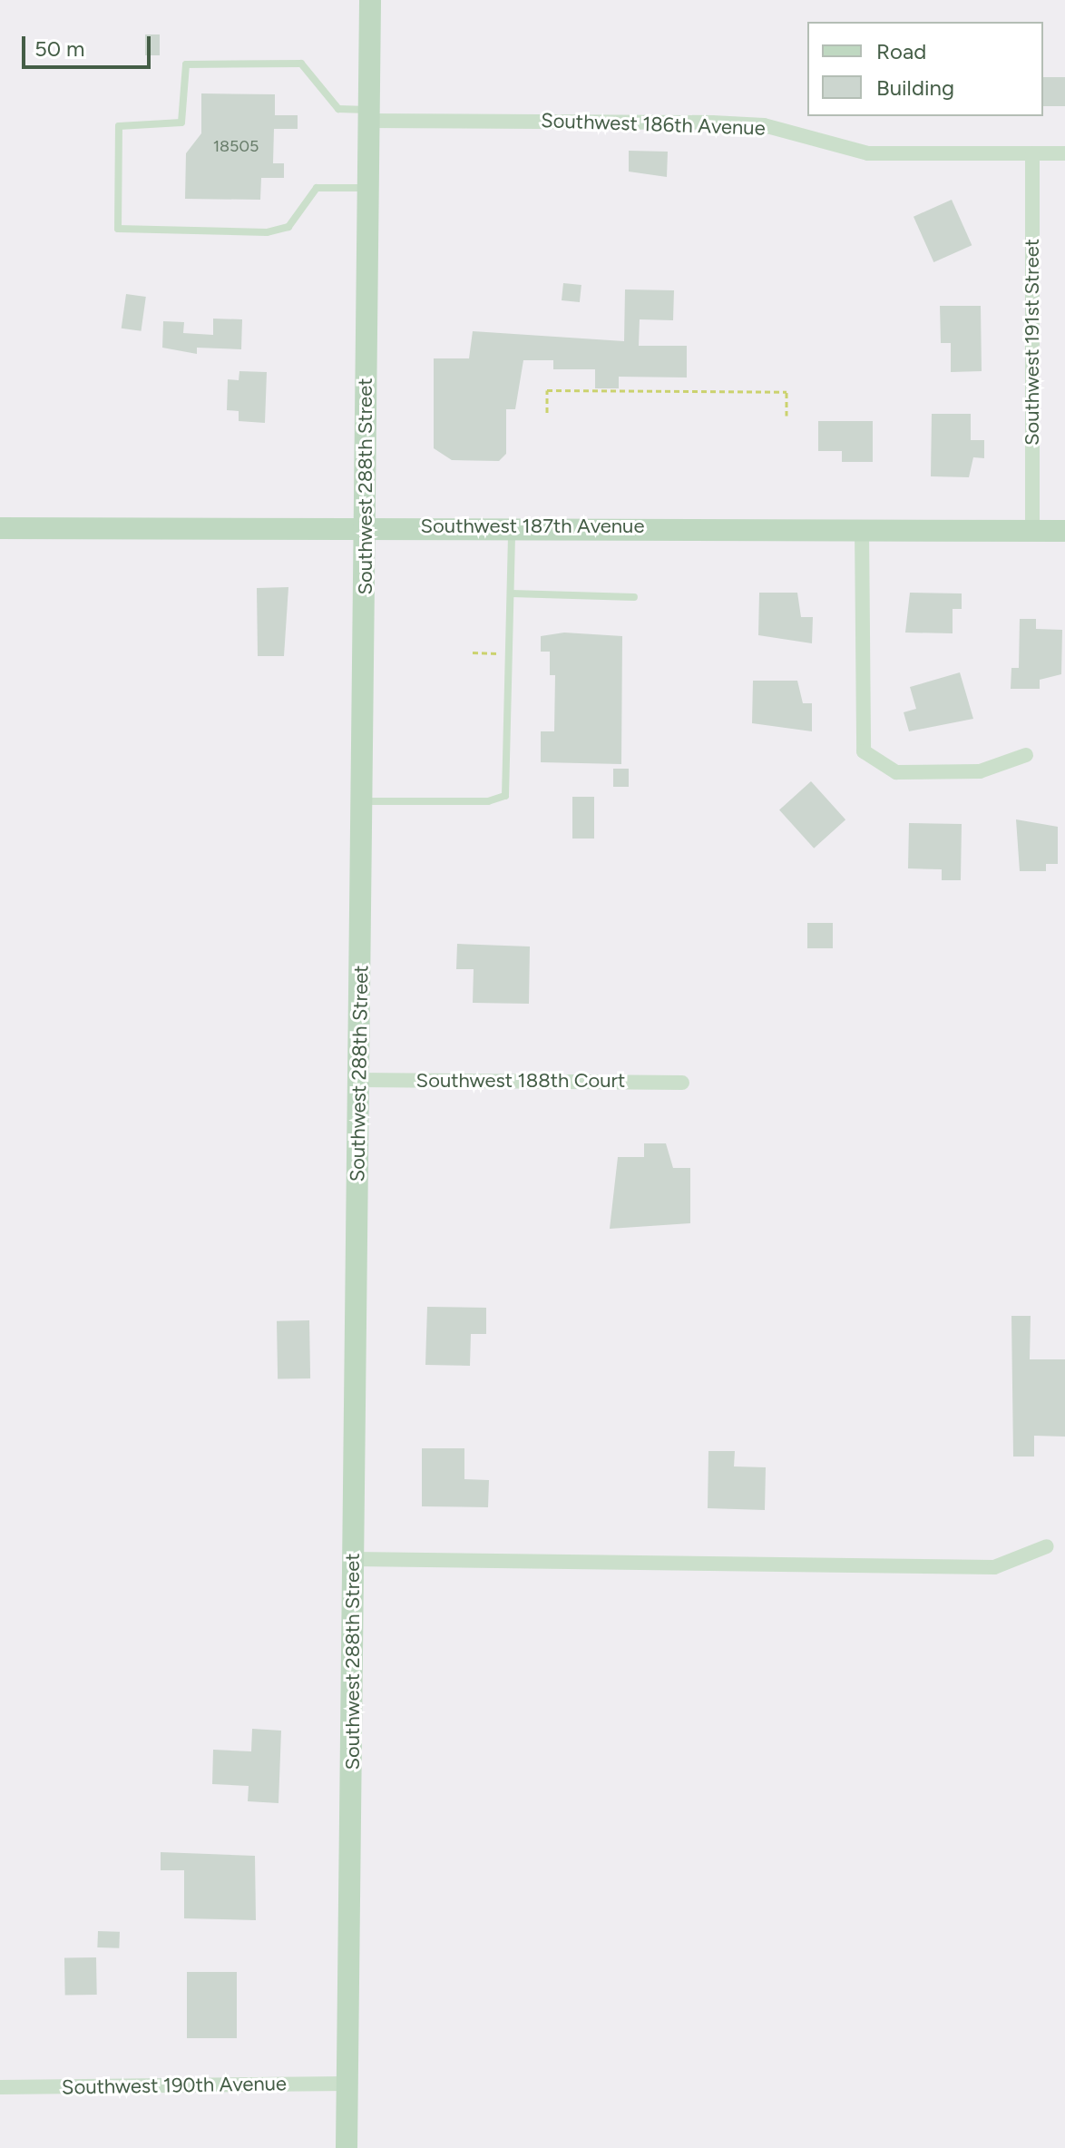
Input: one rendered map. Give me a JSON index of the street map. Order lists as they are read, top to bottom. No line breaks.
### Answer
{"streets":{"street":["Southwest 186th Avenue","Southwest 191st Street","Southwest 288th Street","Southwest 187th Avenue","Southwest 188th Court","Southwest 190th Avenue"]},"crossings":[["Southwest 186th Avenue","Southwest 191st Street"],["Southwest 186th Avenue","Southwest 288th Street"],["Southwest 191st Street","Southwest 187th Avenue"],["Southwest 288th Street","Southwest 187th Avenue"],["Southwest 288th Street","Southwest 188th Court"],["Southwest 288th Street","Southwest 190th Avenue"]],"house_numbers":["18505"],"legend":["Road","Building"],"scale_bar":"50 m"}
